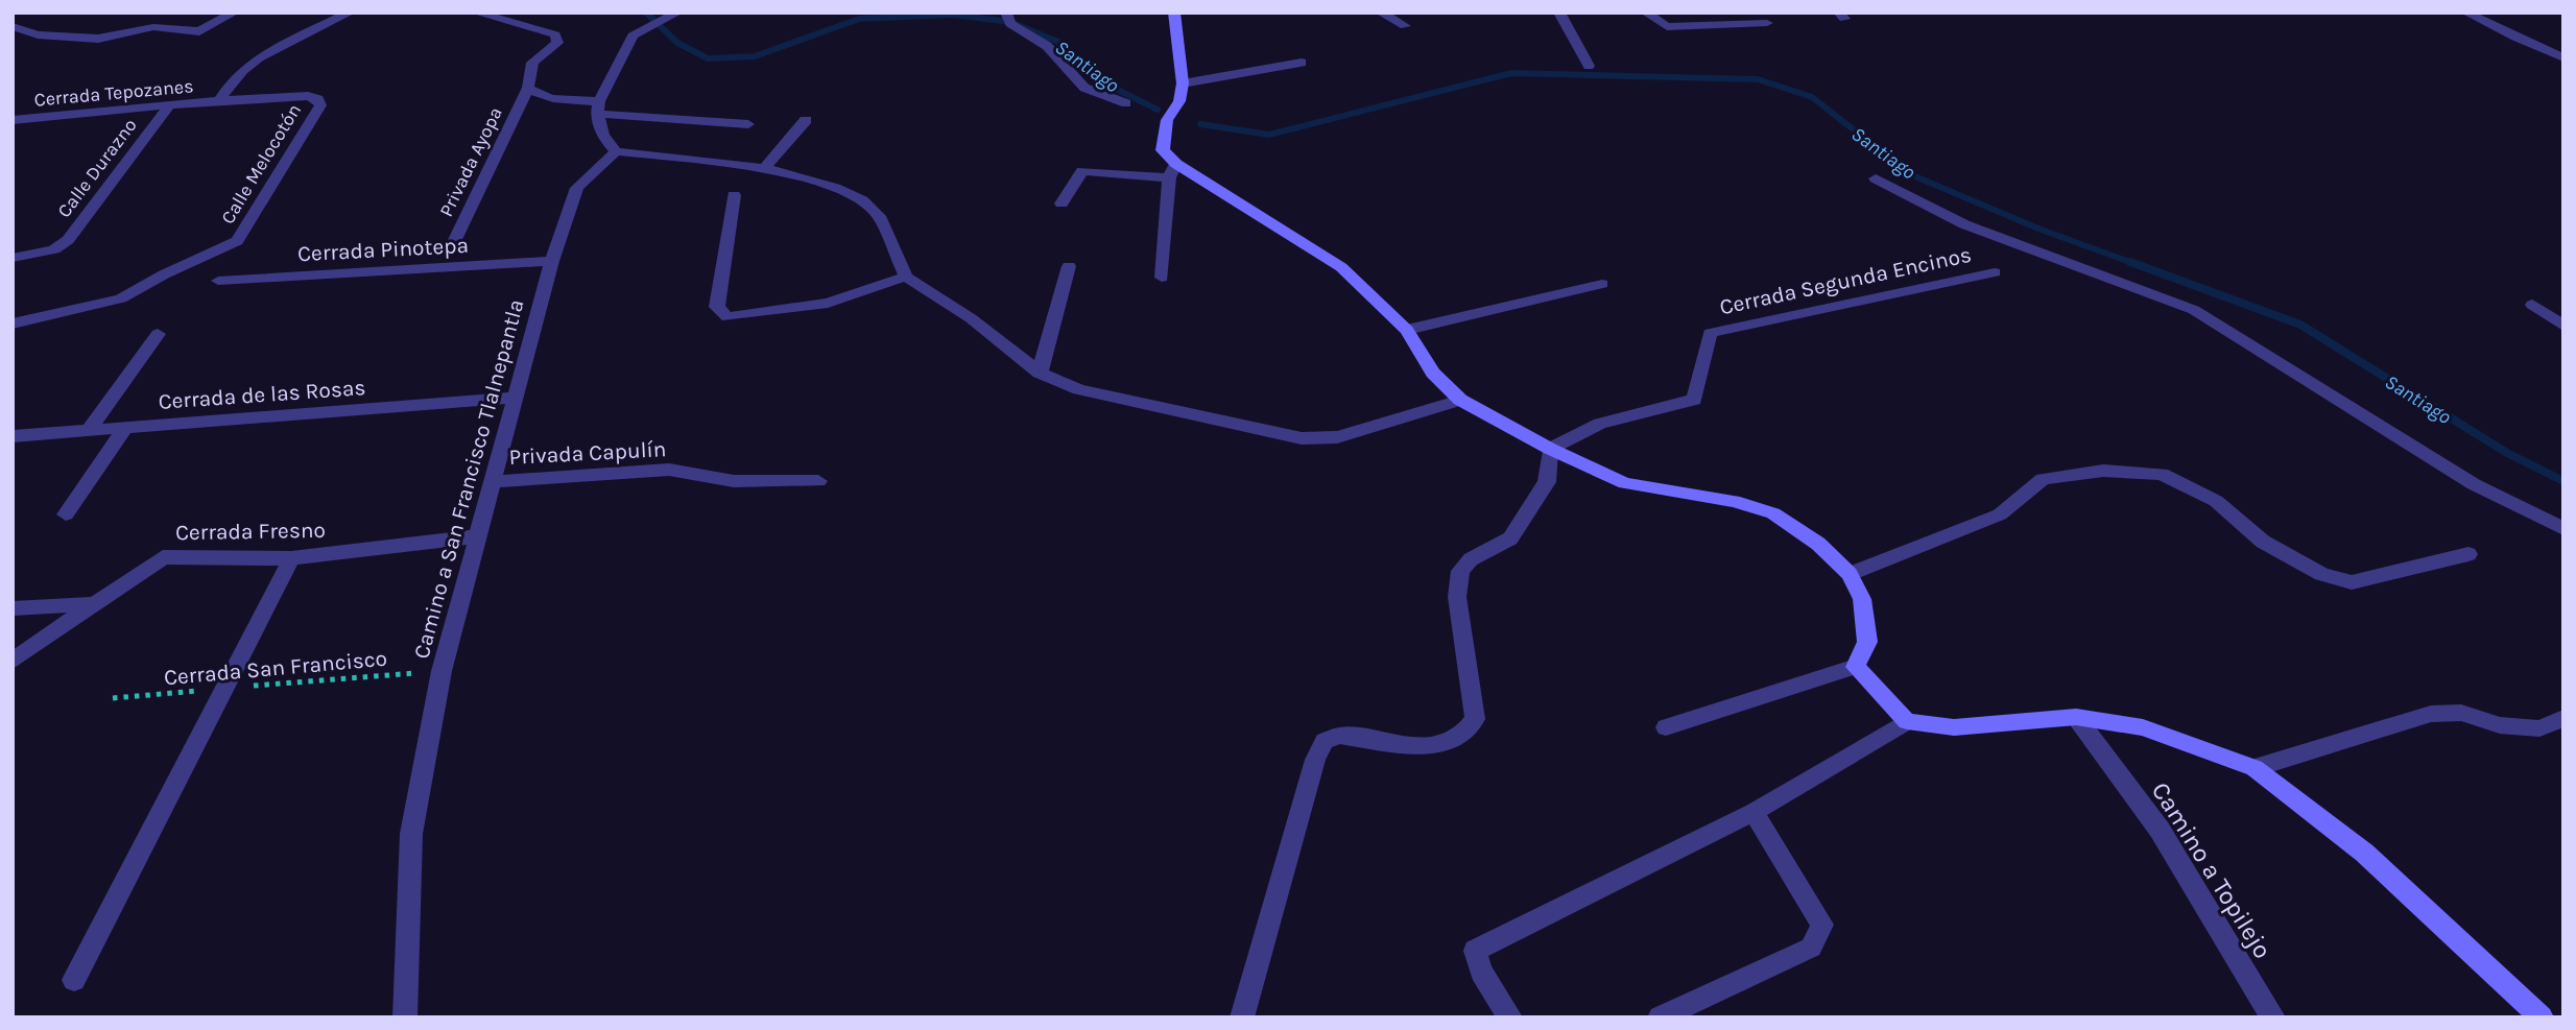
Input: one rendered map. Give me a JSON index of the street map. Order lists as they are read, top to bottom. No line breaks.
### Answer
{"streets":{"street":["Cerrada Tepozanes","Privada Ayopa","Calle Melocotón","Calle Durazno","Cerrada Pinotepa","Cerrada Segunda Encinos","Cerrada de las Rosas","Privada Capulín","Camino a San Francisco Tlalnepantla","Cerrada Fresno","Camino a Topilejo"],"path":["Cerrada San Francisco"]},"crossings":[["Cerrada Tepozanes","Calle Melocotón"],["Cerrada Tepozanes","Calle Durazno"],["Cerrada Pinotepa","Camino a San Francisco Tlalnepantla"],["Cerrada de las Rosas","Camino a San Francisco Tlalnepantla"],["Privada Capulín","Camino a San Francisco Tlalnepantla"],["Camino a San Francisco Tlalnepantla","Cerrada Fresno"],["Camino a San Francisco Tlalnepantla","Cerrada San Francisco"]],"water":["Santiago"]}
